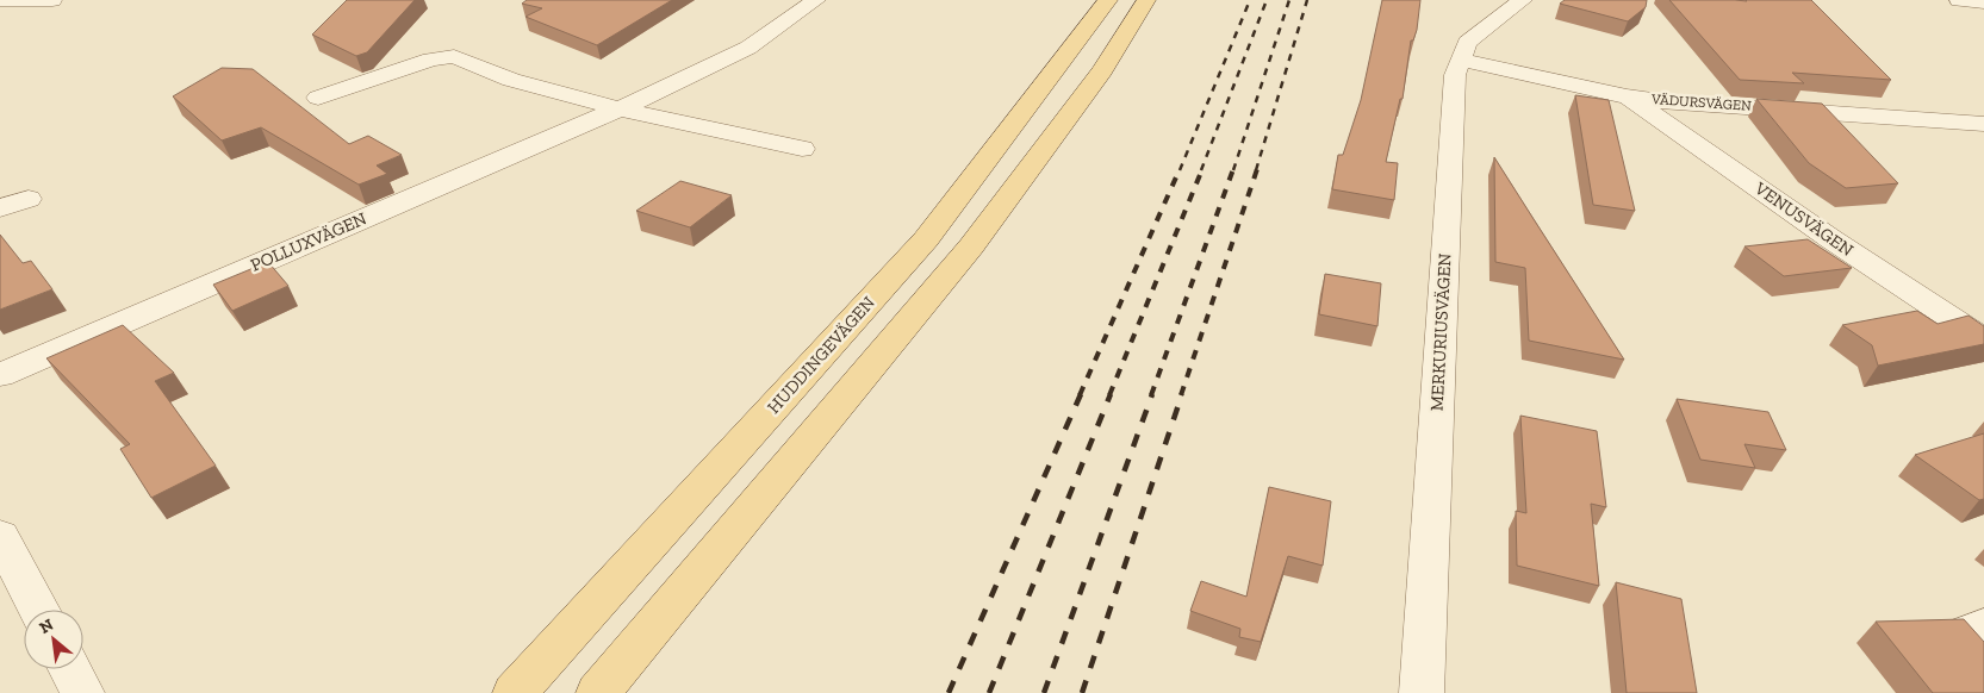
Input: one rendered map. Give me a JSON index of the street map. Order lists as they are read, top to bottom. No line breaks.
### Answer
{"streets":{"main road":["HUDDINGEVÄGEN"],"street":["VÄDURSVÄGEN","VENUSVÄGEN","POLLUXVÄGEN","MERKURIUSVÄGEN"]},"crossings":[["VÄDURSVÄGEN","VENUSVÄGEN"],["VÄDURSVÄGEN","MERKURIUSVÄGEN"]],"north":"top left"}
